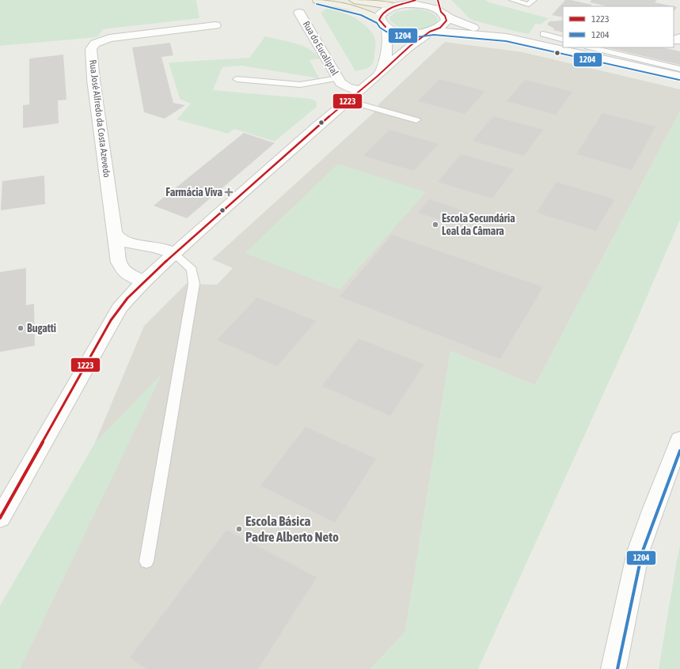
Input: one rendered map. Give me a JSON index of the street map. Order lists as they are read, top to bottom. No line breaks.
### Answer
{"streets":{"street":["Rua do Eucaliptal","Rua José Alfredo da Costa Azevedo"]},"places":{"health":["Farmácia Viva"],"other":["Escola Secundária Leal da Câmara","Bugatti","Escola Básica Padre Alberto Neto"]},"lines":["transit line 1223","transit line 1204"],"legend":["1223","1204"]}
